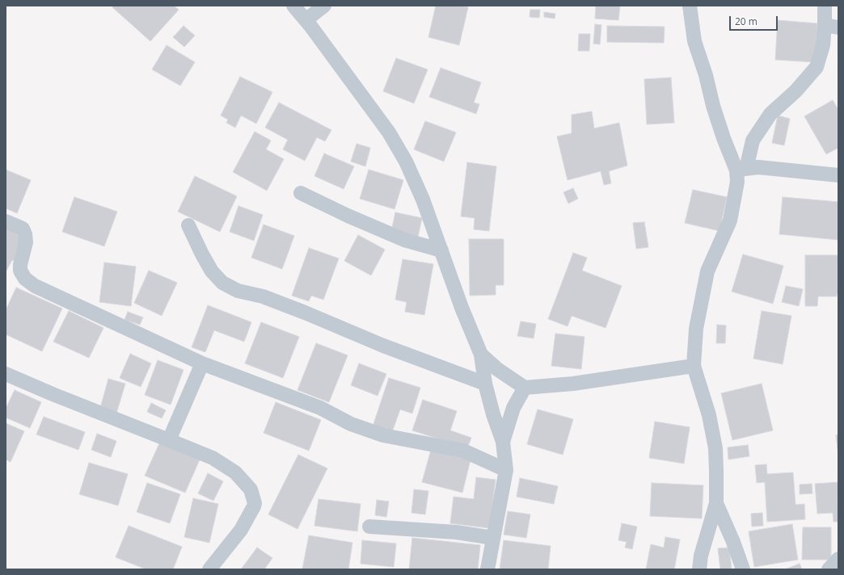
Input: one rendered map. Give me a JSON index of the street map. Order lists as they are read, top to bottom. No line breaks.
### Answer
{"scale_bar":"20 m"}
